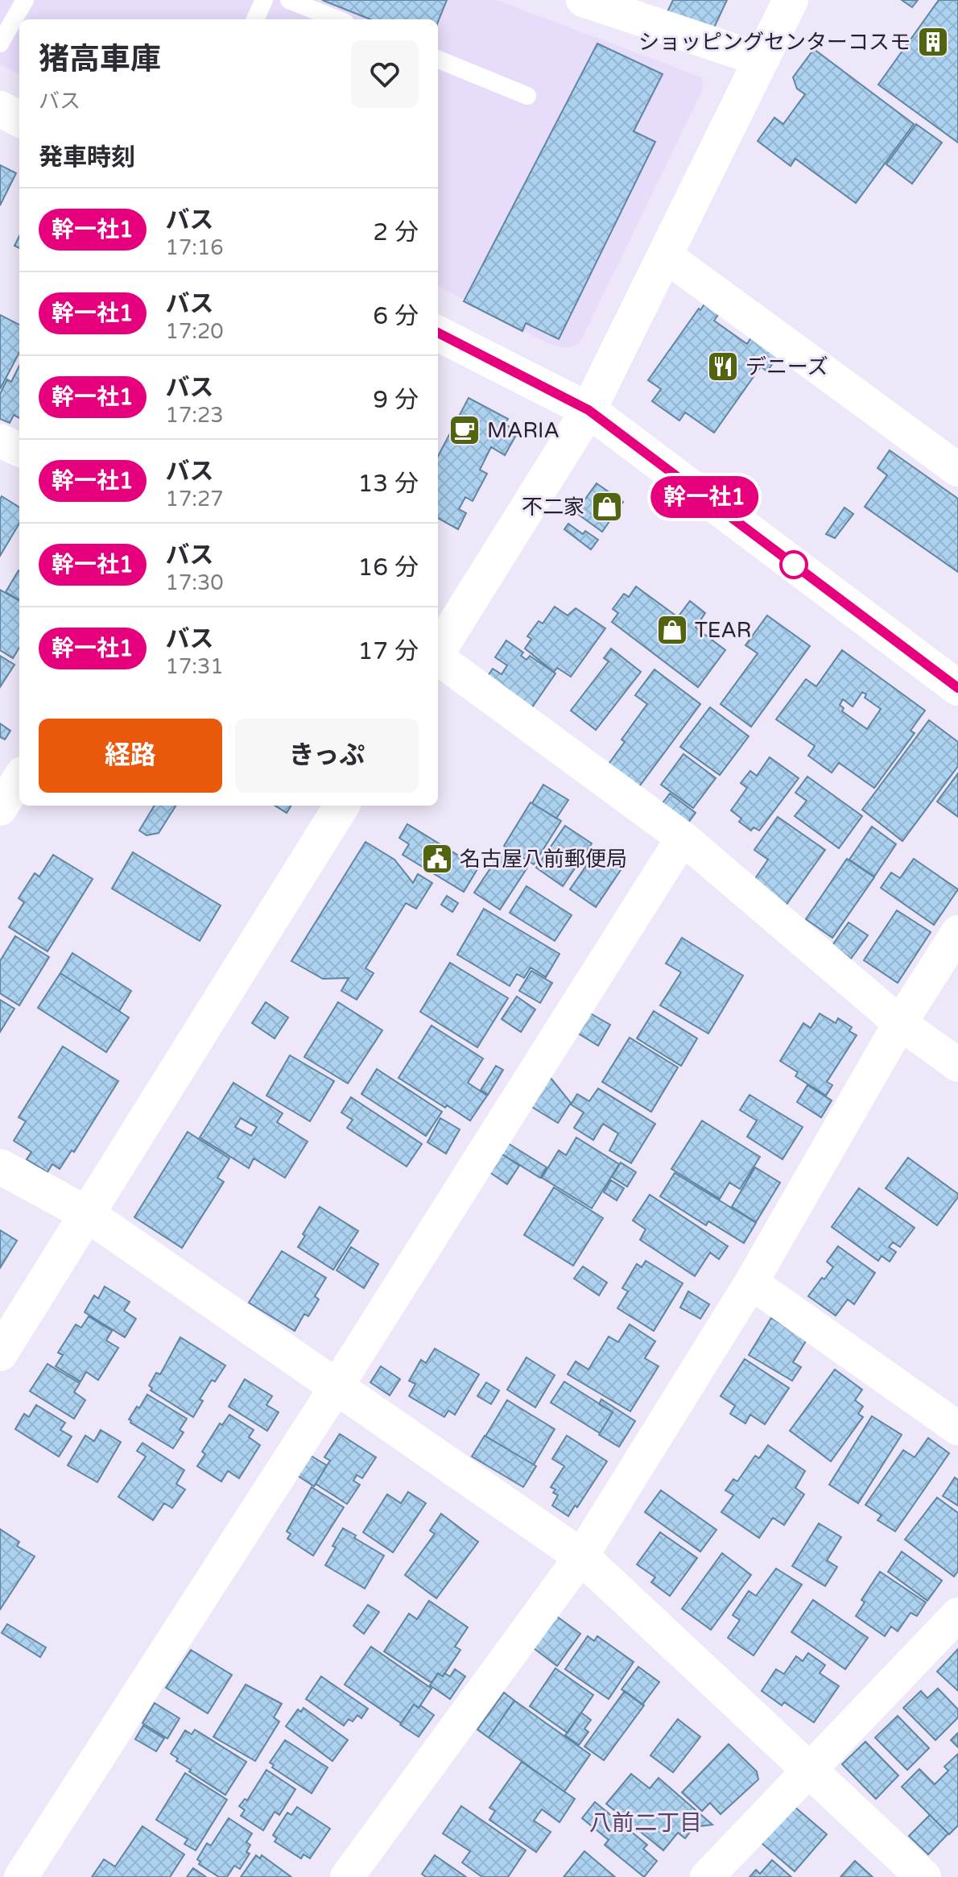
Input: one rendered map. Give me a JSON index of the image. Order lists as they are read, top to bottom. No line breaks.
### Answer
{"districts":["八前二丁目"],"places":{"building":["ショッピングセンターコスモ"],"restaurant":["デニーズ"],"cafe":["MARIA"],"shop":["不二家","TEAR"],"public building":["名古屋八前郵便局"]},"lines":["bus line 幹一社1"],"page":{"on_map":"幹一社1","heading":[["猪高車庫","バス"],"発車時刻"],"list":[{"mark":"幹一社1","name":"バス","note":"17:16","value":"2 分"},{"mark":"幹一社1","name":"バス","note":"17:20","value":"6 分"},{"mark":"幹一社1","name":"バス","note":"17:23","value":"9 分"},{"mark":"幹一社1","name":"バス","note":"17:27","value":"13 分"},{"mark":"幹一社1","name":"バス","note":"17:30","value":"16 分"},{"mark":"幹一社1","name":"バス","note":"17:31","value":"17 分"}],"buttons":["経路","きっぷ"]}}
